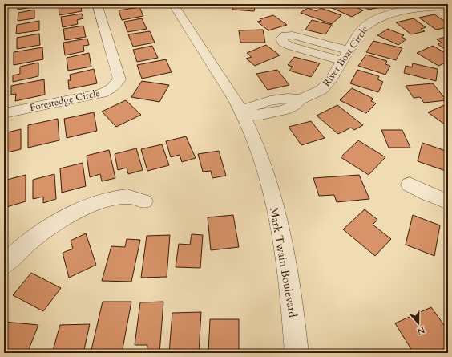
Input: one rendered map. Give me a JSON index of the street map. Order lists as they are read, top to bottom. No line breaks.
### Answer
{"streets":{"street":["River Boat Circle","Forestedge Circle","Mark Twain Boulevard"]},"crossings":[["River Boat Circle","Mark Twain Boulevard"]],"north":"bottom"}
